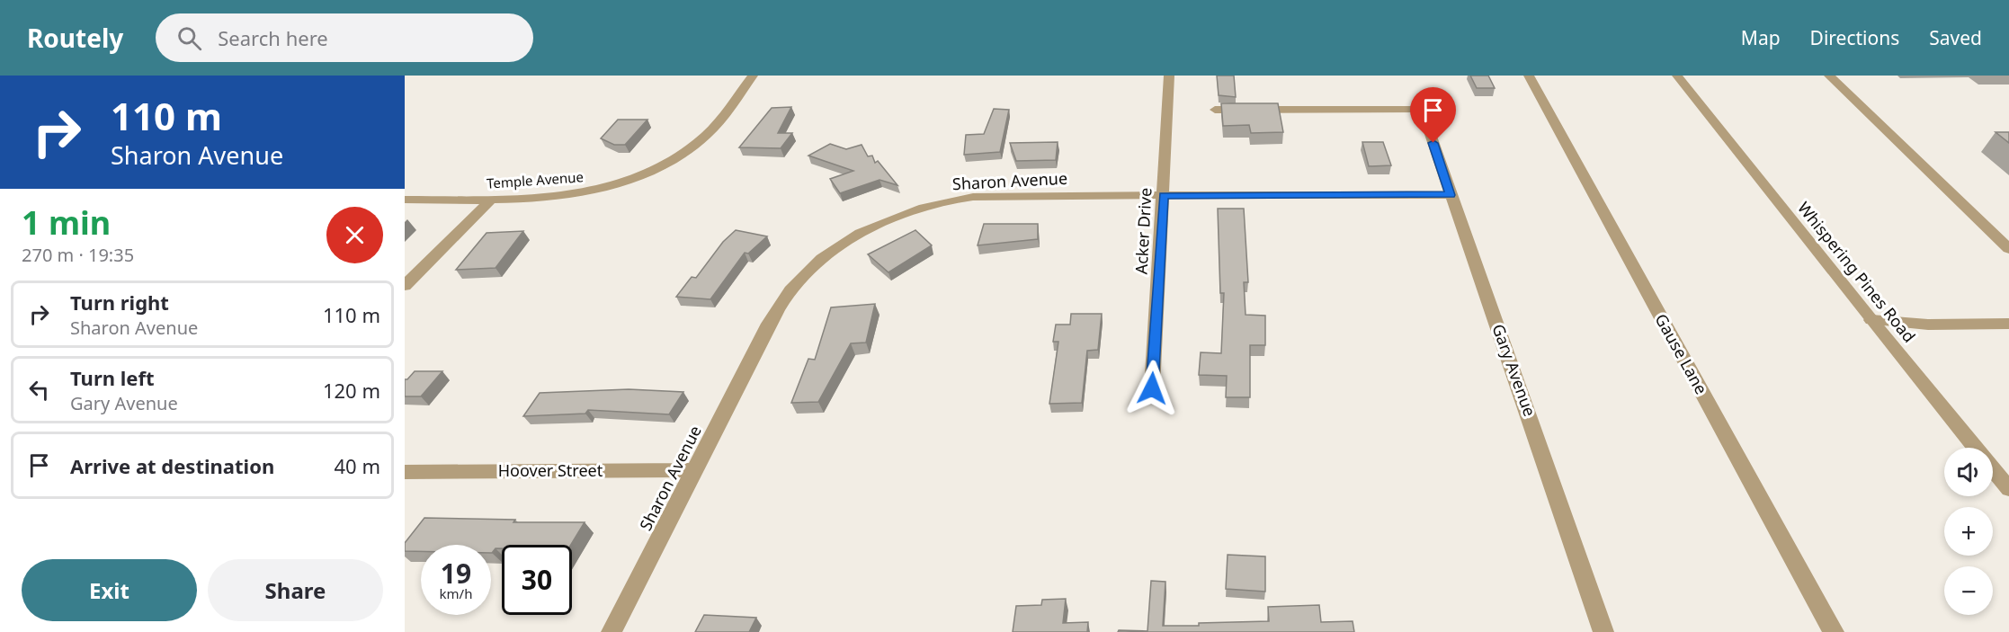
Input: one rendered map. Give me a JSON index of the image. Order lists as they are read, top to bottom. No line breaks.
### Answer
{"streets":{"street":["Temple Avenue","Sharon Avenue","Acker Drive","Whispering Pines Road","Gause Lane","Gary Avenue","Hoover Street"]},"crossings":[["Sharon Avenue","Acker Drive"],["Sharon Avenue","Gary Avenue"],["Sharon Avenue","Hoover Street"]],"page":{"header":"Routely","search":"Search here","nav":["Map","Directions","Saved"],"turn":["110 m","Sharon Avenue"],"heading":["1 min","270 m · 19:35"],"list":[{"name":"Turn right","note":"Sharon Avenue","value":"110 m"},{"name":"Turn left","note":"Gary Avenue","value":"120 m"},{"name":"Arrive at destination","value":"40 m"}],"map_buttons":["+","−"],"speed":"19 km/h","limit":"30","buttons":["Exit","Share"]}}
